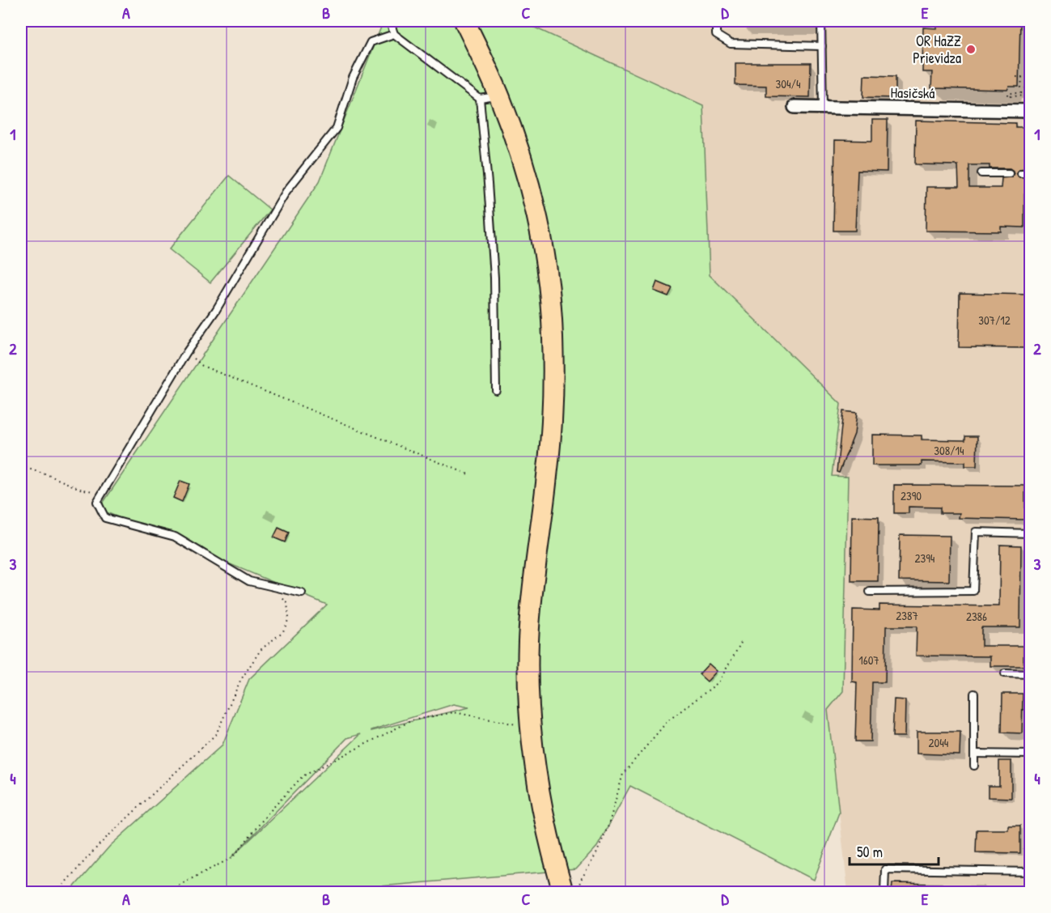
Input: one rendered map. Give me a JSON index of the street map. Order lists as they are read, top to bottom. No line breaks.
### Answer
{"streets":{"street":["Hasičská"]},"places":["OR HaZZ Prievidza"],"house_numbers":["304/4","307/12","308/14","2390","2394","2387","2386","1607","2044"],"scale_bar":"50 m","grid":{"columns":["A","B","C","D","E"],"rows":["1","2","3","4"]}}
